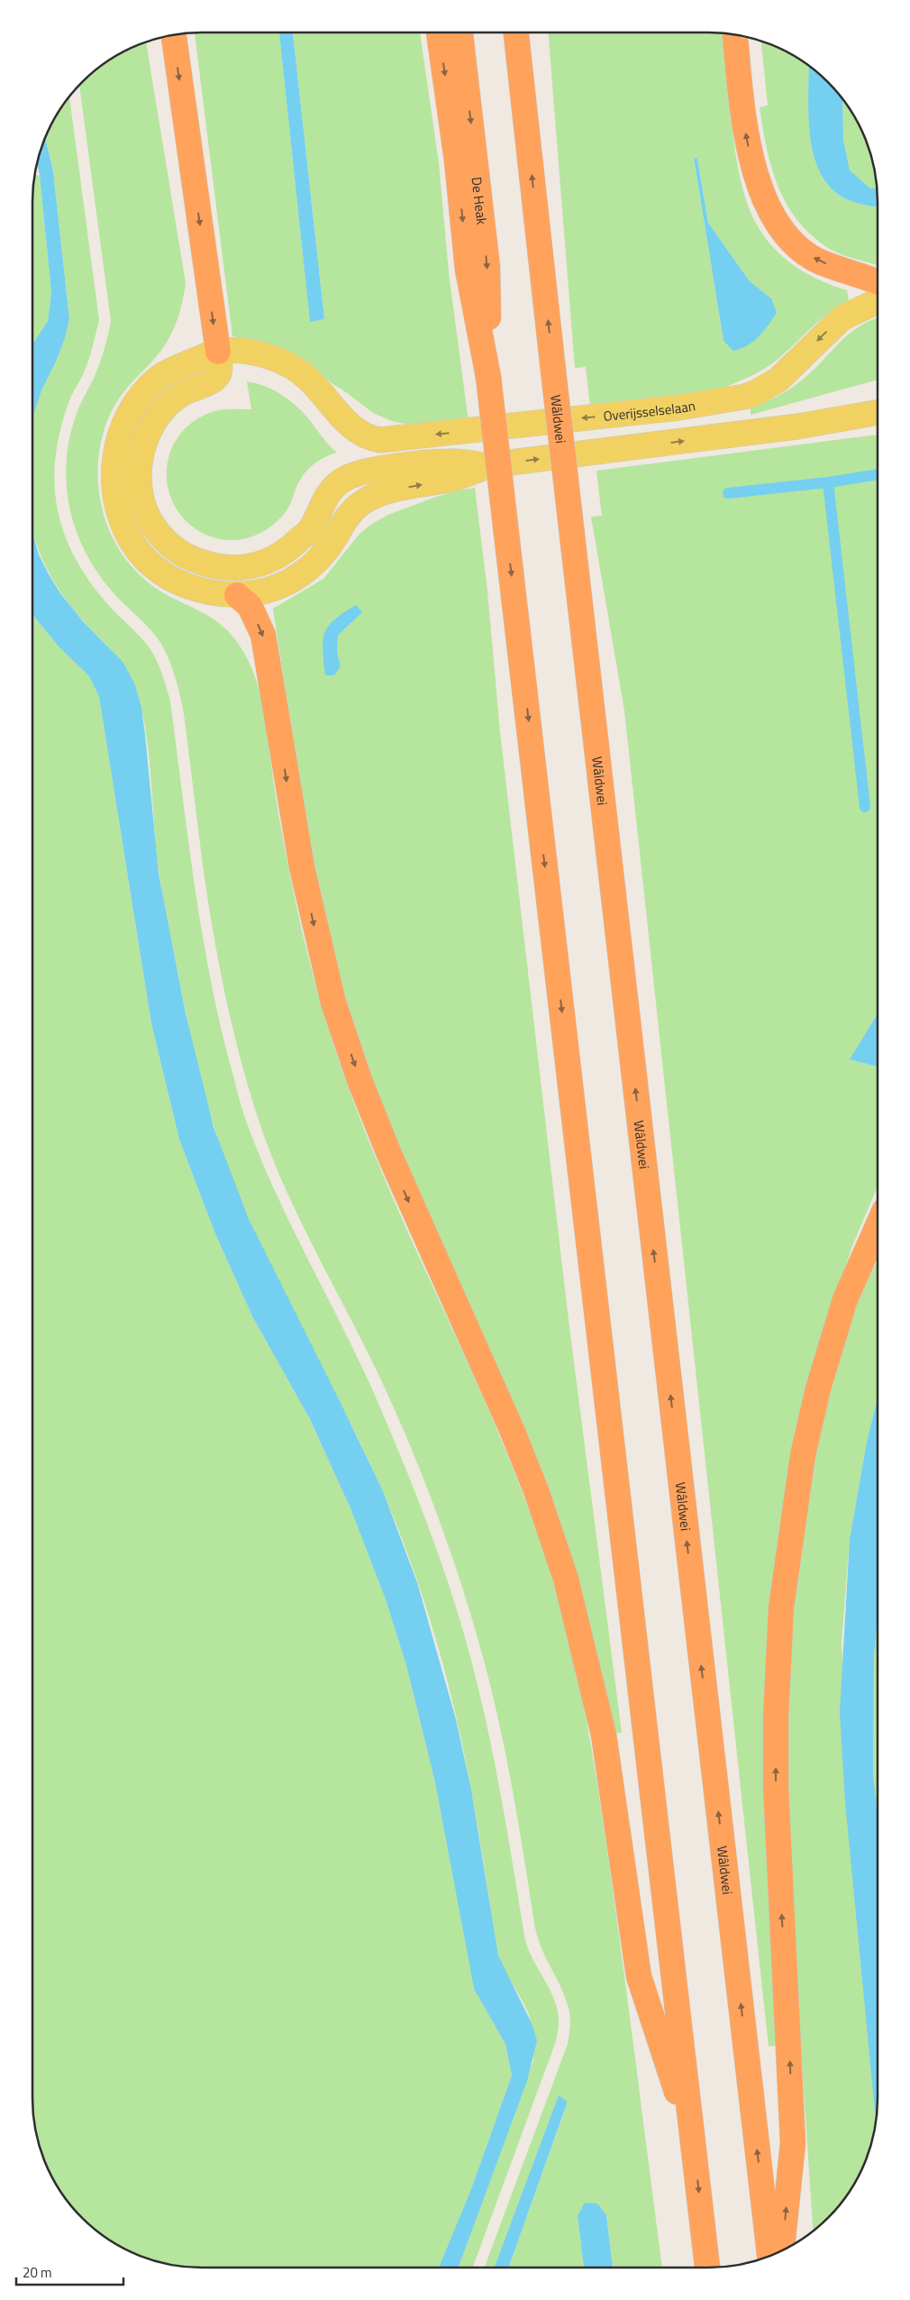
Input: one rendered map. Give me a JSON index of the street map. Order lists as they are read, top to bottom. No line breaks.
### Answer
{"streets":{"highway":["De Heak","Wâldwei"],"main road":["Overijsselselaan"]},"scale_bar":"20 m"}
